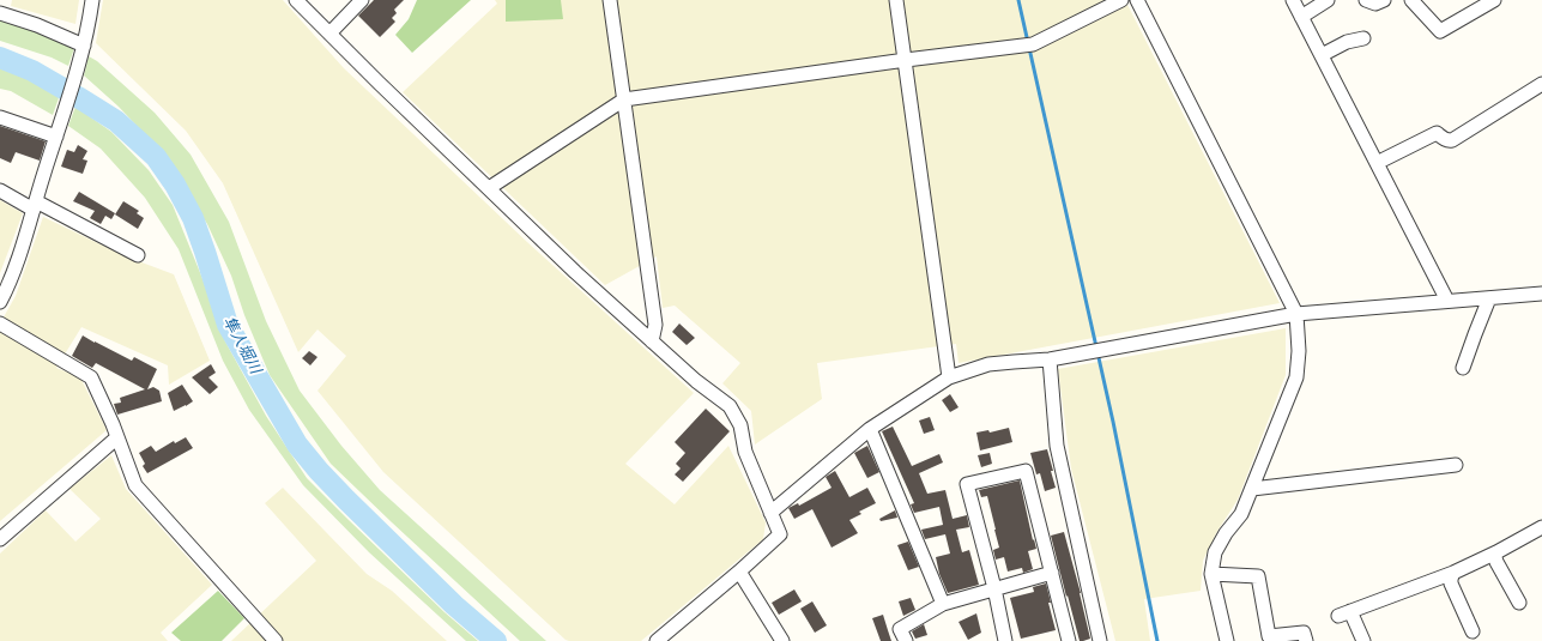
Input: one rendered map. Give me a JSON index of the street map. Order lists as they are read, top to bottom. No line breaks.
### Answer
{"water":["隼人堀川"]}
